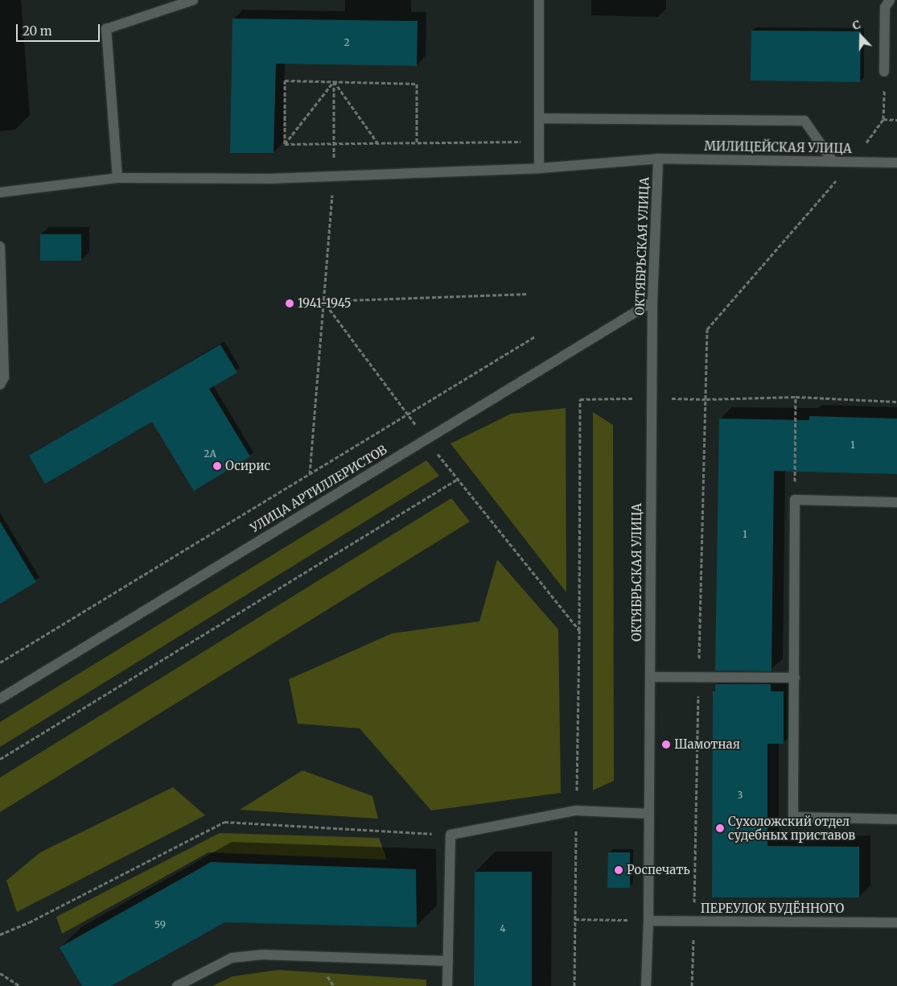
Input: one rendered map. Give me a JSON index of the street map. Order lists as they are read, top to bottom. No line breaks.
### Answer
{"streets":{"street":["МИЛИЦЕЙСКАЯ УЛИЦА","ОКТЯБРЬСКАЯ УЛИЦА","УЛИЦА АРТИЛЛЕРИСТОВ","ПЕРЕУЛОК БУДЁННОГО"]},"crossings":[["МИЛИЦЕЙСКАЯ УЛИЦА","ОКТЯБРЬСКАЯ УЛИЦА"],["ОКТЯБРЬСКАЯ УЛИЦА","УЛИЦА АРТИЛЛЕРИСТОВ"],["ОКТЯБРЬСКАЯ УЛИЦА","ПЕРЕУЛОК БУДЁННОГО"]],"places":["1941-1945","Осирис","Шамотная","Сухоложский отдел судебных приставов","Роспечать"],"house_numbers":["2","1","2А","1","3","59","4"],"scale_bar":"20 m","north":"top"}
